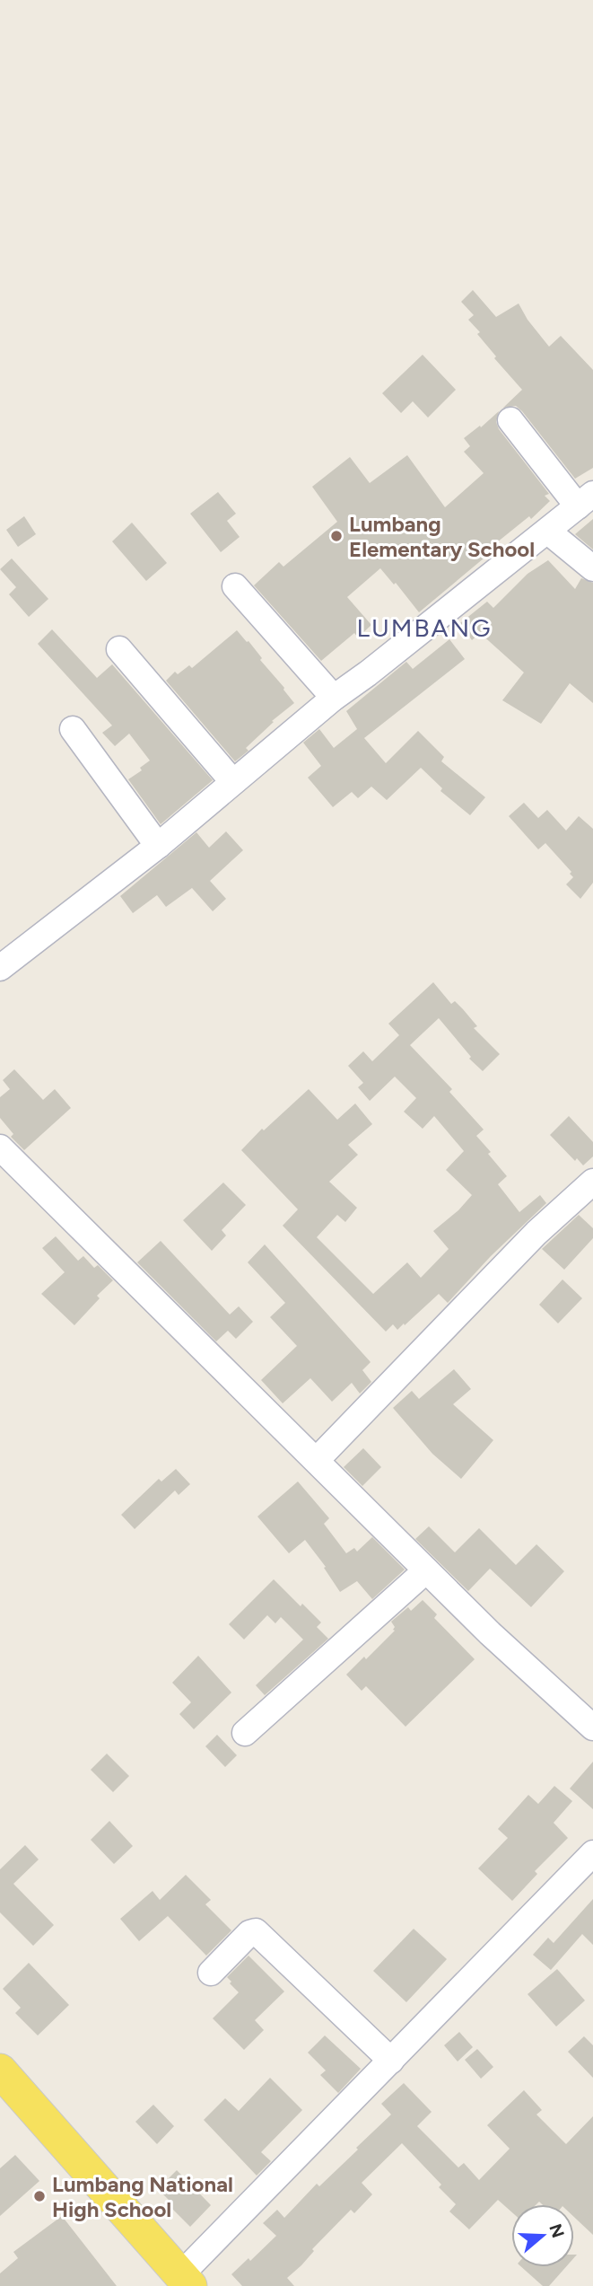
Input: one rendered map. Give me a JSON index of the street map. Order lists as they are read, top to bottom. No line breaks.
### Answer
{"districts":["LUMBANG"],"places":["Lumbang Elementary School","Lumbang National High School"],"north":"right"}
